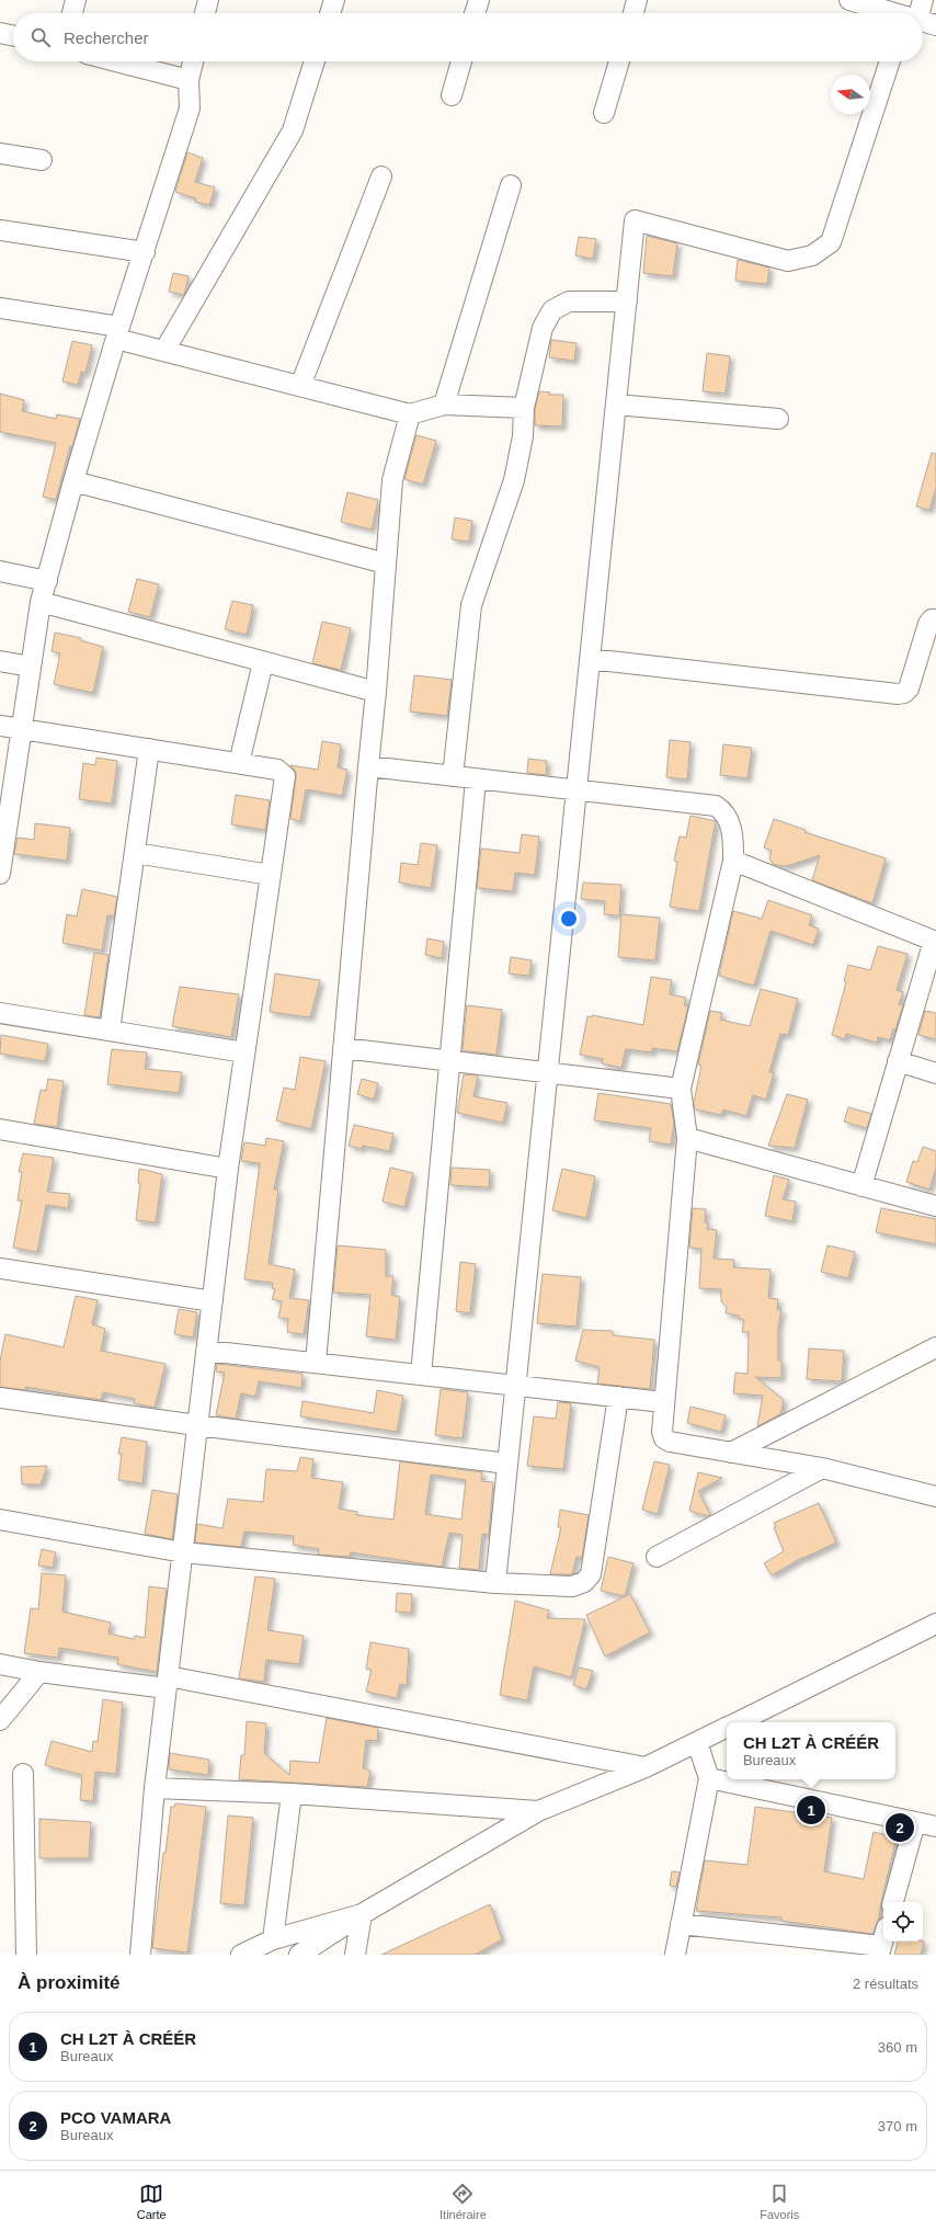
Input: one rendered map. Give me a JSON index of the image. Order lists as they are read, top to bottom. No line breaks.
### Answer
{"north":"left","page":{"search":"Rechercher","popup":["CH L2T À CRÉÉR","Bureaux"],"pins":["1","2"],"heading":["À proximité","2 résultats"],"list":[{"mark":"1","name":"CH L2T À CRÉÉR","note":"Bureaux","value":"360 m"},{"mark":"2","name":"PCO VAMARA","note":"Bureaux","value":"370 m"}],"nav":["Carte","Itinéraire","Favoris"]}}
